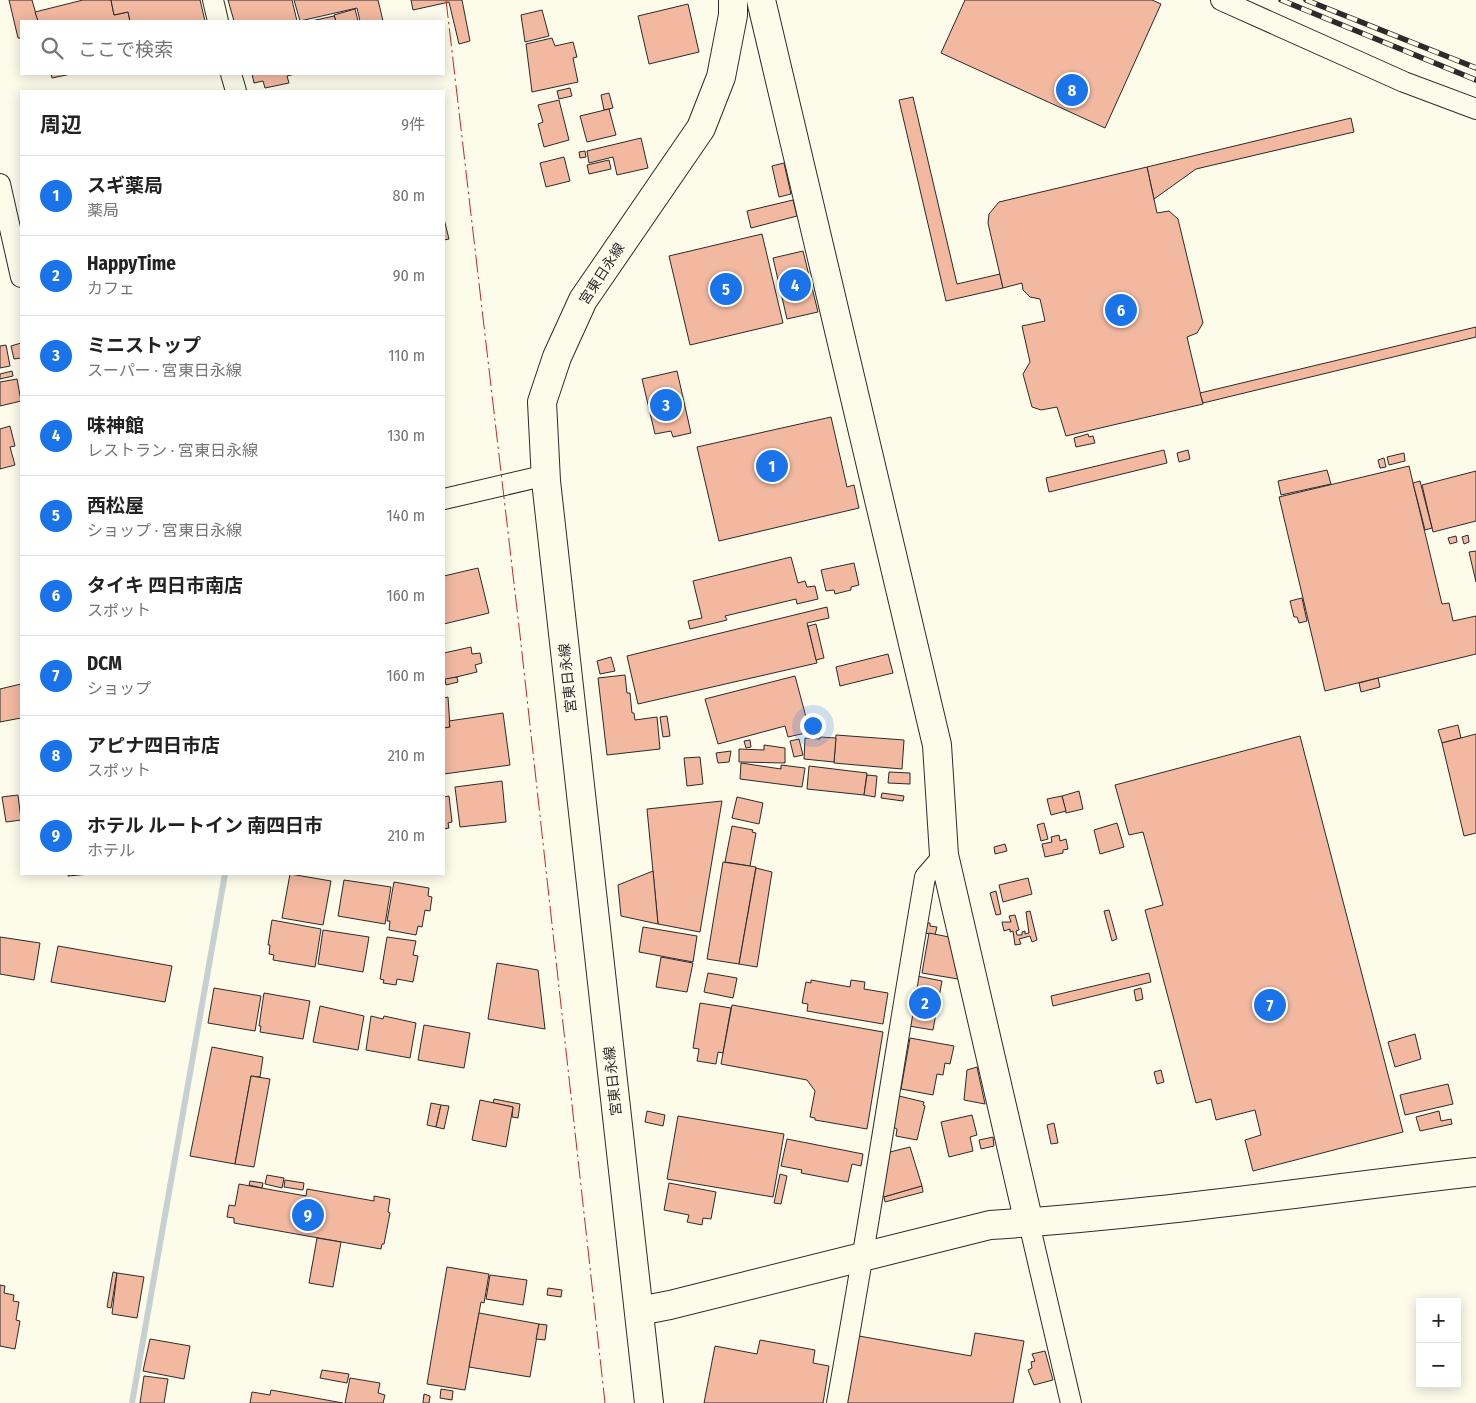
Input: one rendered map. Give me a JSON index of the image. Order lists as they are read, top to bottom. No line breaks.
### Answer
{"streets":{"street":["宮東日永線"]},"page":{"search":"ここで検索","pins":["8","4","5","6","3","1","2","7","9"],"heading":["周辺","9件"],"list":[{"mark":"1","name":"スギ薬局","note":"薬局","value":"80 m"},{"mark":"2","name":"HappyTime","note":"カフェ","value":"90 m"},{"mark":"3","name":"ミニストップ","note":"スーパー · 宮東日永線","value":"110 m"},{"mark":"4","name":"味神館","note":"レストラン · 宮東日永線","value":"130 m"},{"mark":"5","name":"西松屋","note":"ショップ · 宮東日永線","value":"140 m"},{"mark":"6","name":"タイキ 四日市南店","note":"スポット","value":"160 m"},{"mark":"7","name":"DCM","note":"ショップ","value":"160 m"},{"mark":"8","name":"アピナ四日市店","note":"スポット","value":"210 m"},{"mark":"9","name":"ホテル ルートイン 南四日市","note":"ホテル","value":"210 m"}],"map_buttons":["+","−"]}}
